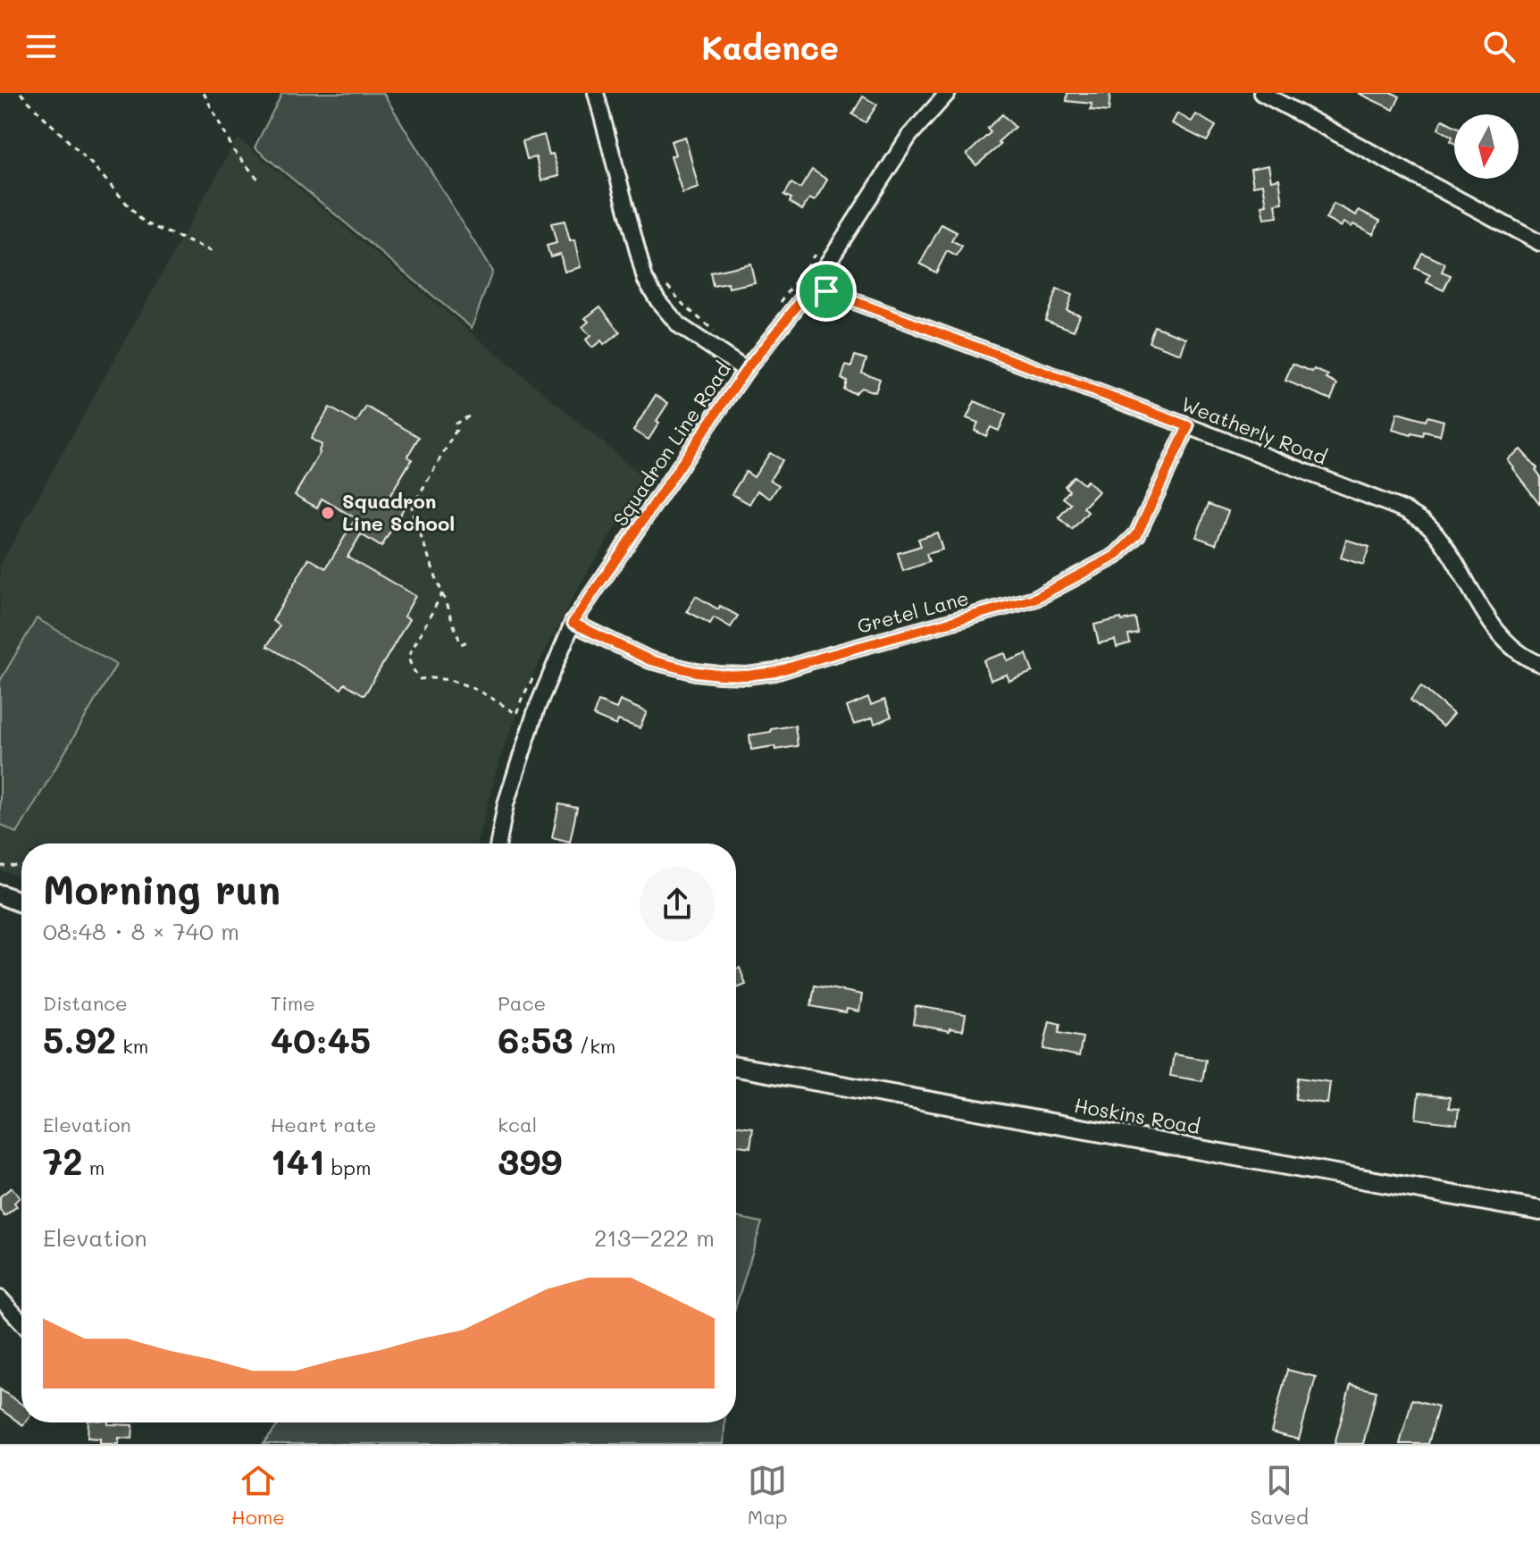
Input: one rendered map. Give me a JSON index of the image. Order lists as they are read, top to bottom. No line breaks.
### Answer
{"streets":{"street":["Weatherly Road","Squadron Line Road","Gretel Lane","Hoskins Road"]},"crossings":[["Weatherly Road","Squadron Line Road"],["Weatherly Road","Gretel Lane"],["Squadron Line Road","Gretel Lane"]],"places":["Squadron Line School"],"north":"bottom","page":{"header":"Kadence","heading":["Morning run","08:48 · 8 × 740 m"],"stats":[["Distance","5.92 km"],["Time","40:45"],["Pace","6:53 /km"],["Elevation","72 m"],["Heart rate","141 bpm"],["kcal","399"]],"chart":["Elevation","213–222 m"],"tabs":["Home","Map","Saved"]}}
